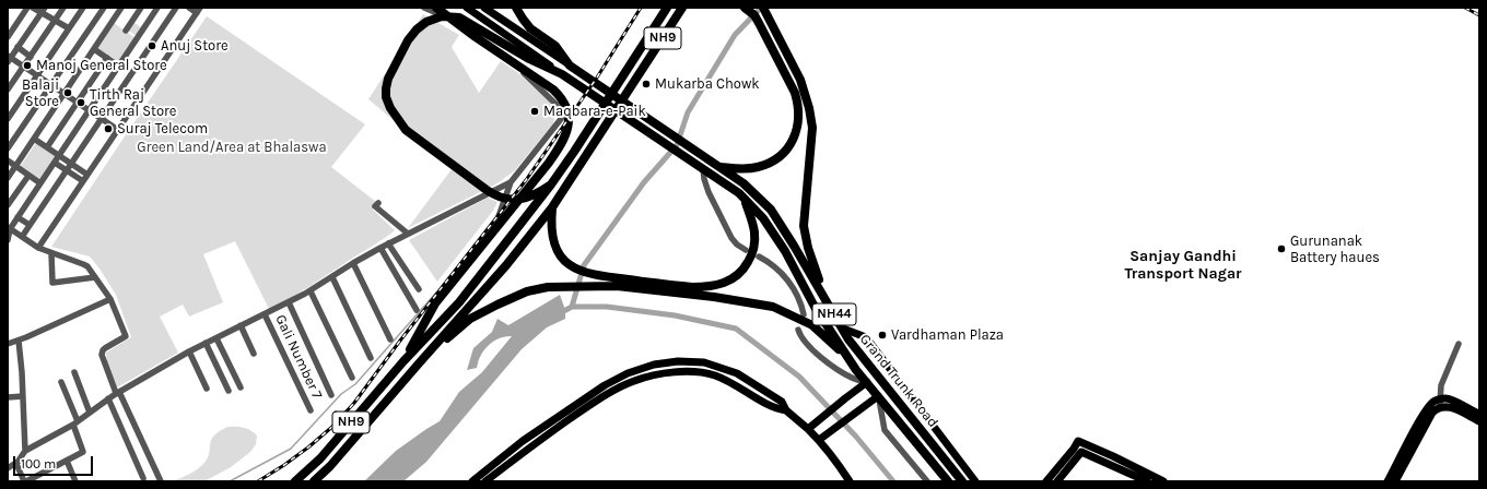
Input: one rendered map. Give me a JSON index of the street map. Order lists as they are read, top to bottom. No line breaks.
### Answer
{"streets":{"highway":["NH9","NH44","Grand Trunk Road"],"street":["Gali Number 7"]},"crossings":[["NH44","Grand Trunk Road"]],"districts":["Sanjay Gandhi Transport Nagar"],"parks":["Green Land/Area at Bhalaswa"],"places":["Anuj Store","Manoj General Store","Mukarba Chowk","Balaji Store","Tirth Raj General Store","Maqbara-e-Paik","Suraj Telecom","Gurunanak Battery haues","Vardhaman Plaza"],"scale_bar":"100 m"}
